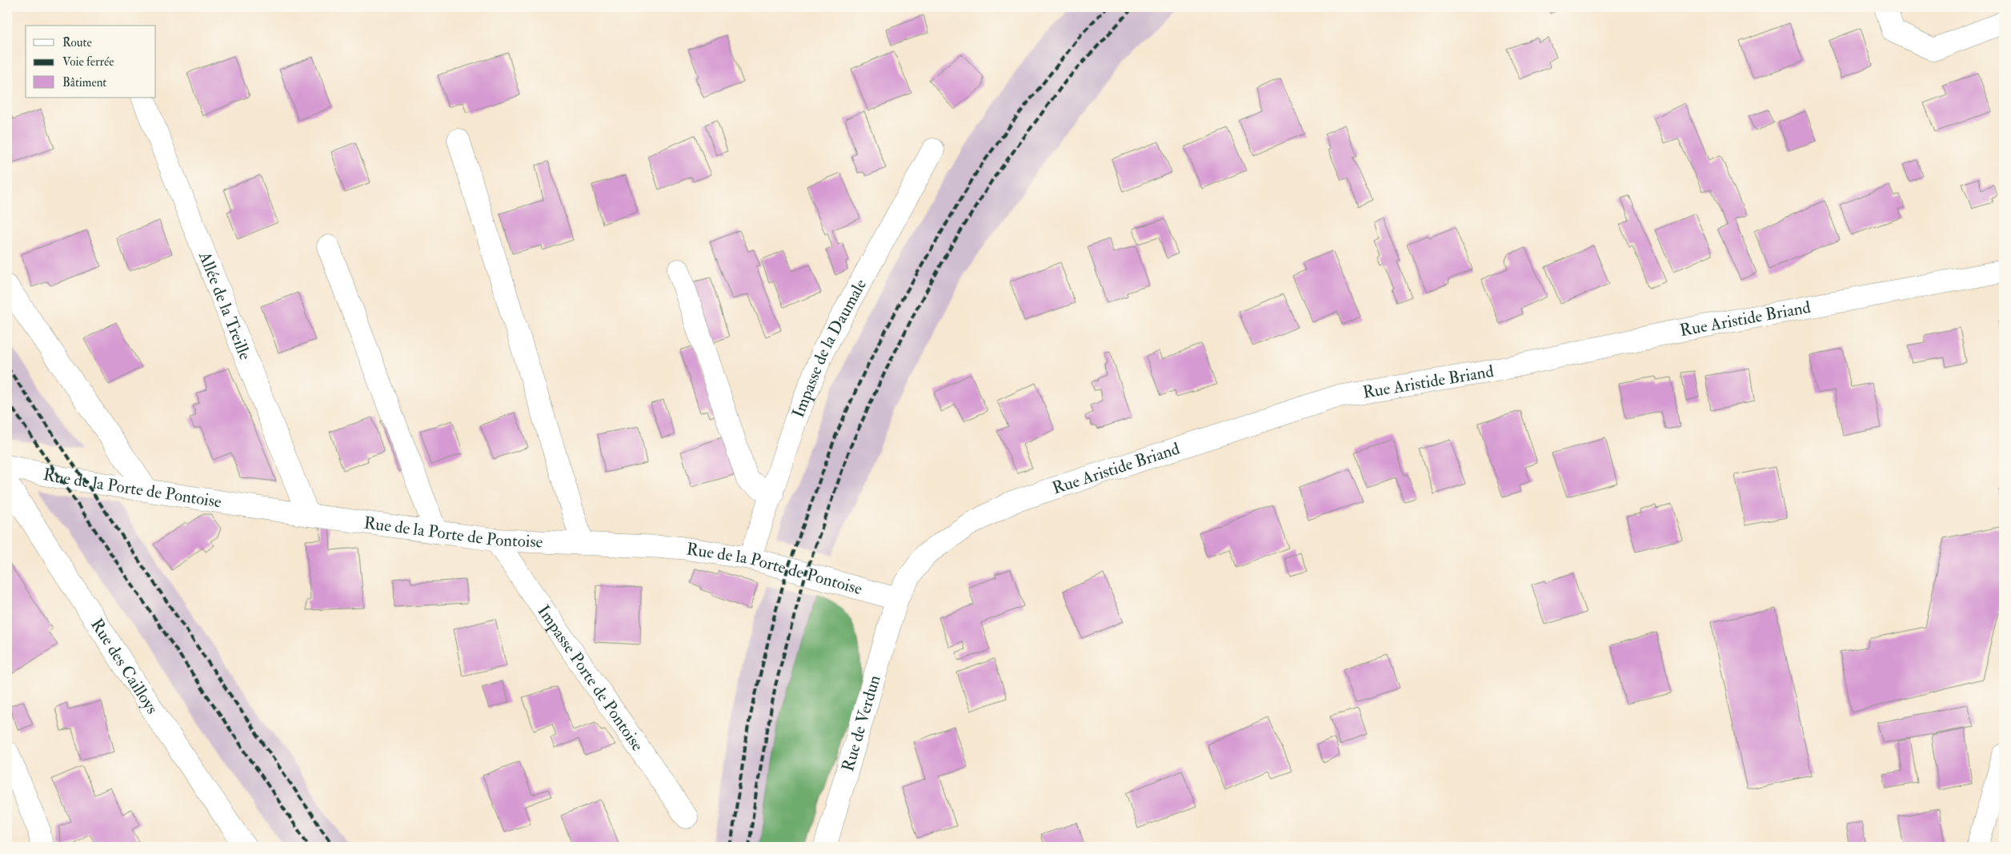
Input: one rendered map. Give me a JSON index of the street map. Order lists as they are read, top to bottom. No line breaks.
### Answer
{"streets":{"street":["Allée de la Treille","Rue Aristide Briand","Impasse de la Daumale","Rue de la Porte de Pontoise","Rue des Cailloys","Impasse Porte de Pontoise","Rue de Verdun"]},"crossings":[["Allée de la Treille","Rue de la Porte de Pontoise"],["Rue Aristide Briand","Rue de la Porte de Pontoise"],["Rue Aristide Briand","Rue de Verdun"],["Impasse de la Daumale","Rue de la Porte de Pontoise"],["Rue de la Porte de Pontoise","Impasse Porte de Pontoise"],["Rue de la Porte de Pontoise","Rue de Verdun"]],"legend":["Route","Voie ferrée","Bâtiment"]}
